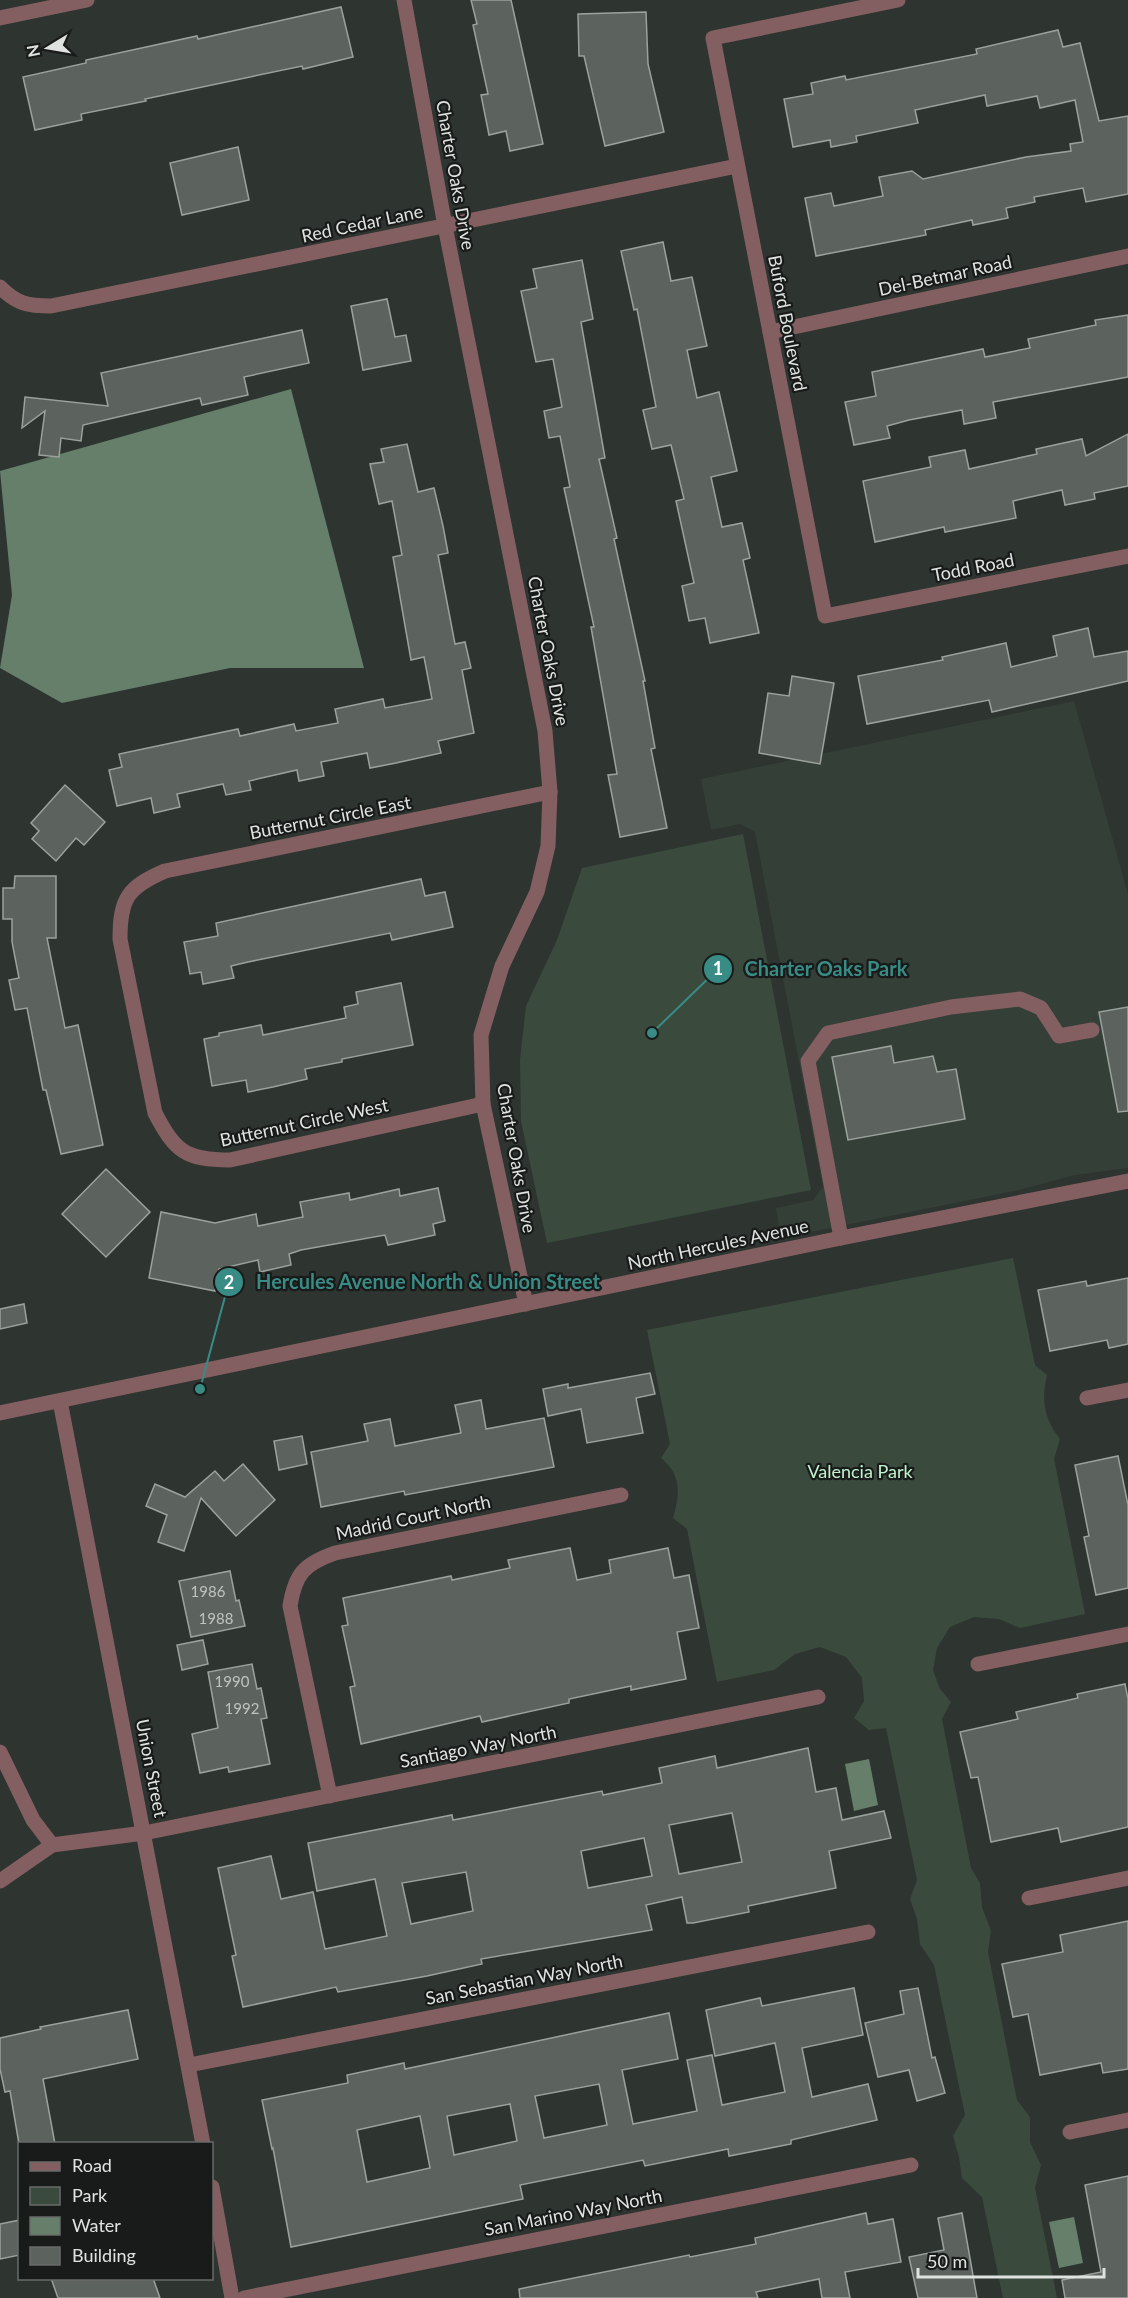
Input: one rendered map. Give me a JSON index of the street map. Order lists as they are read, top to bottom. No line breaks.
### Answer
{"streets":{"street":["Charter Oaks Drive","Red Cedar Lane","Del-Betmar Road","Buford Boulevard","Todd Road","Butternut Circle East","Butternut Circle West","North Hercules Avenue","Madrid Court North","Santiago Way North","Union Street","San Sebastian Way North","San Marino Way North"]},"crossings":[["Charter Oaks Drive","Red Cedar Lane"],["Charter Oaks Drive","Butternut Circle East"],["Charter Oaks Drive","Butternut Circle West"],["Charter Oaks Drive","North Hercules Avenue"],["Red Cedar Lane","Buford Boulevard"],["Del-Betmar Road","Buford Boulevard"],["Buford Boulevard","Todd Road"],["Butternut Circle East","Butternut Circle West"],["North Hercules Avenue","Union Street"],["Madrid Court North","Santiago Way North"],["Santiago Way North","Union Street"],["Union Street","San Sebastian Way North"]],"parks":["Valencia Park"],"places":["Charter Oaks Park","Hercules Avenue North & Union Street"],"house_numbers":["1986","1988","1990","1992"],"legend":["Road","Park","Water","Building"],"scale_bar":"50 m","north":"left"}
